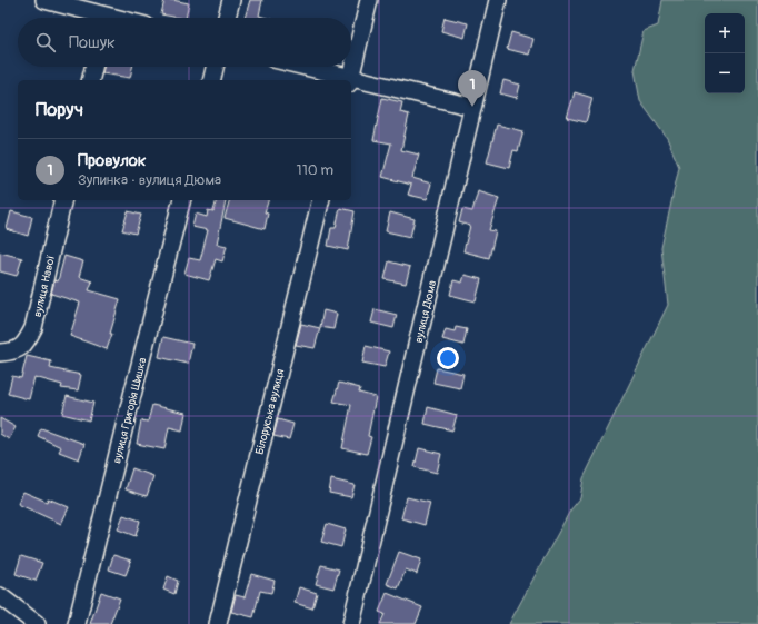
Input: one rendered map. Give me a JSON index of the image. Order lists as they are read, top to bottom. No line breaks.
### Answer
{"streets":{"street":["вулиця Навої","вулиця Дюма","вулиця Григорія Шишка","Білоруська вулиця"]},"page":{"map_buttons":["+","−"],"search":"Пошук","pins":"1","heading":"Поруч","list":[{"mark":"1","name":"Провулок","note":"Зупинка · вулиця Дюма","value":"110 m"}]}}
